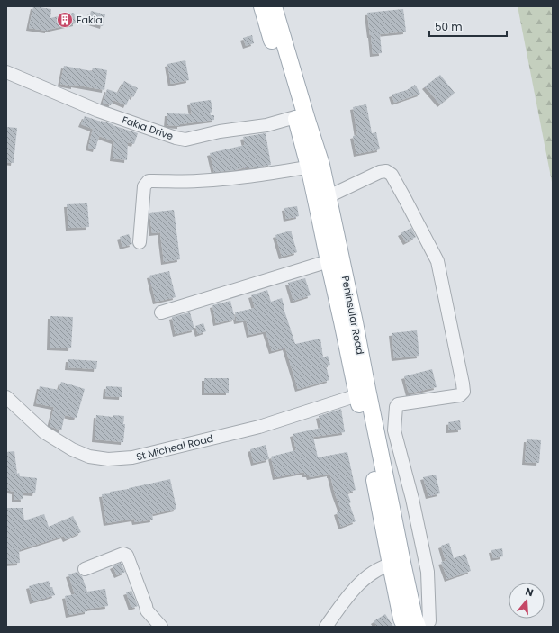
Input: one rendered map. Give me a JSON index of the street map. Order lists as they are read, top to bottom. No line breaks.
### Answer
{"streets":{"main road":["Peninsular Road"],"street":["Fakia Drive","St Micheal Road"]},"crossings":[["Fakia Drive","Peninsular Road"],["Peninsular Road","St Micheal Road"]],"places":{"building":["Fakia"]},"scale_bar":"50 m","north":"top"}
